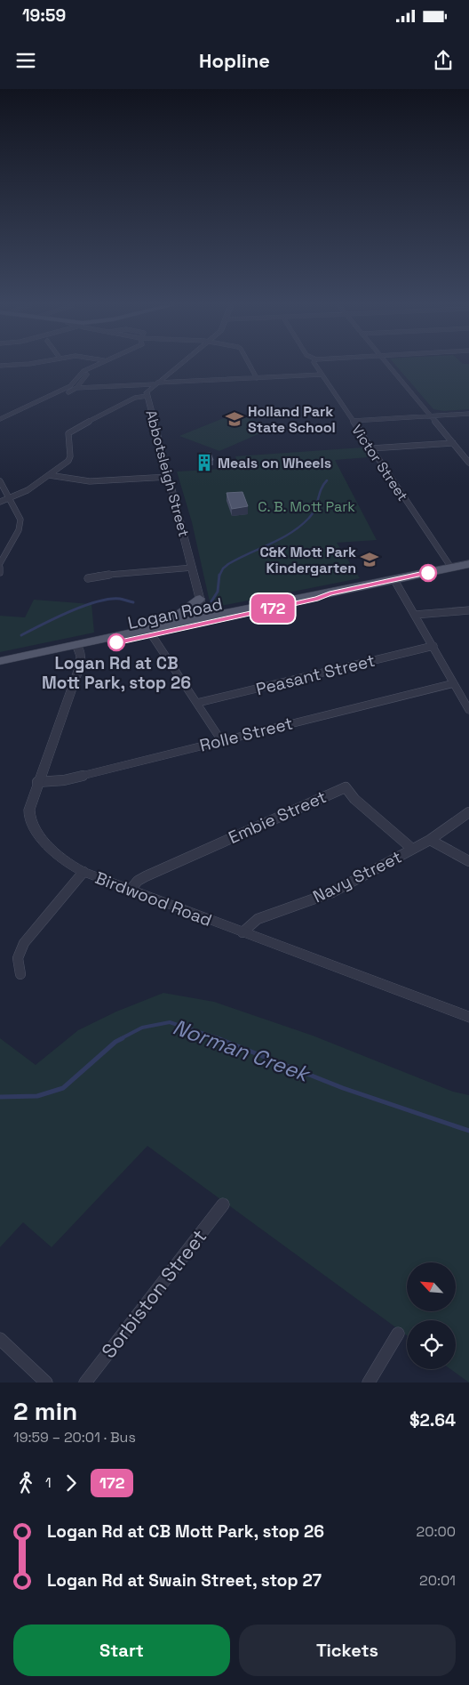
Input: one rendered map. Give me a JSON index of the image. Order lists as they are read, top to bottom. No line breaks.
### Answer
{"streets":{"main road":["Logan Road"],"street":["Victor Street","Abbotsleigh Street","Peasant Street","Rolle Street","Embie Street","Navy Street","Birdwood Road","Sorbiston Street"]},"crossings":[["Victor Street","Logan Road"],["Abbotsleigh Street","Logan Road"],["Logan Road","Birdwood Road"],["Rolle Street","Birdwood Road"],["Embie Street","Navy Street"],["Embie Street","Birdwood Road"],["Navy Street","Birdwood Road"]],"water":["Norman Creek"],"parks":["C. B. Mott Park"],"places":{"school or university":["Holland Park State School","C&K Mott Park Kindergarten"],"building":["Meals on Wheels"],"other":["Logan Rd at CB Mott Park, stop 26"]},"lines":["bus line 172"],"north":"top left","page":{"status":"19:59","header":"Hopline","on_map":"172","heading":["2 min","19:59 – 20:01 · Bus","$2.64"],"legs":["1","172"],"list":[{"name":"Logan Rd at CB Mott Park, stop 26","value":"20:00"},{"name":"Logan Rd at Swain Street, stop 27","value":"20:01"}],"buttons":["Start","Tickets"]}}
